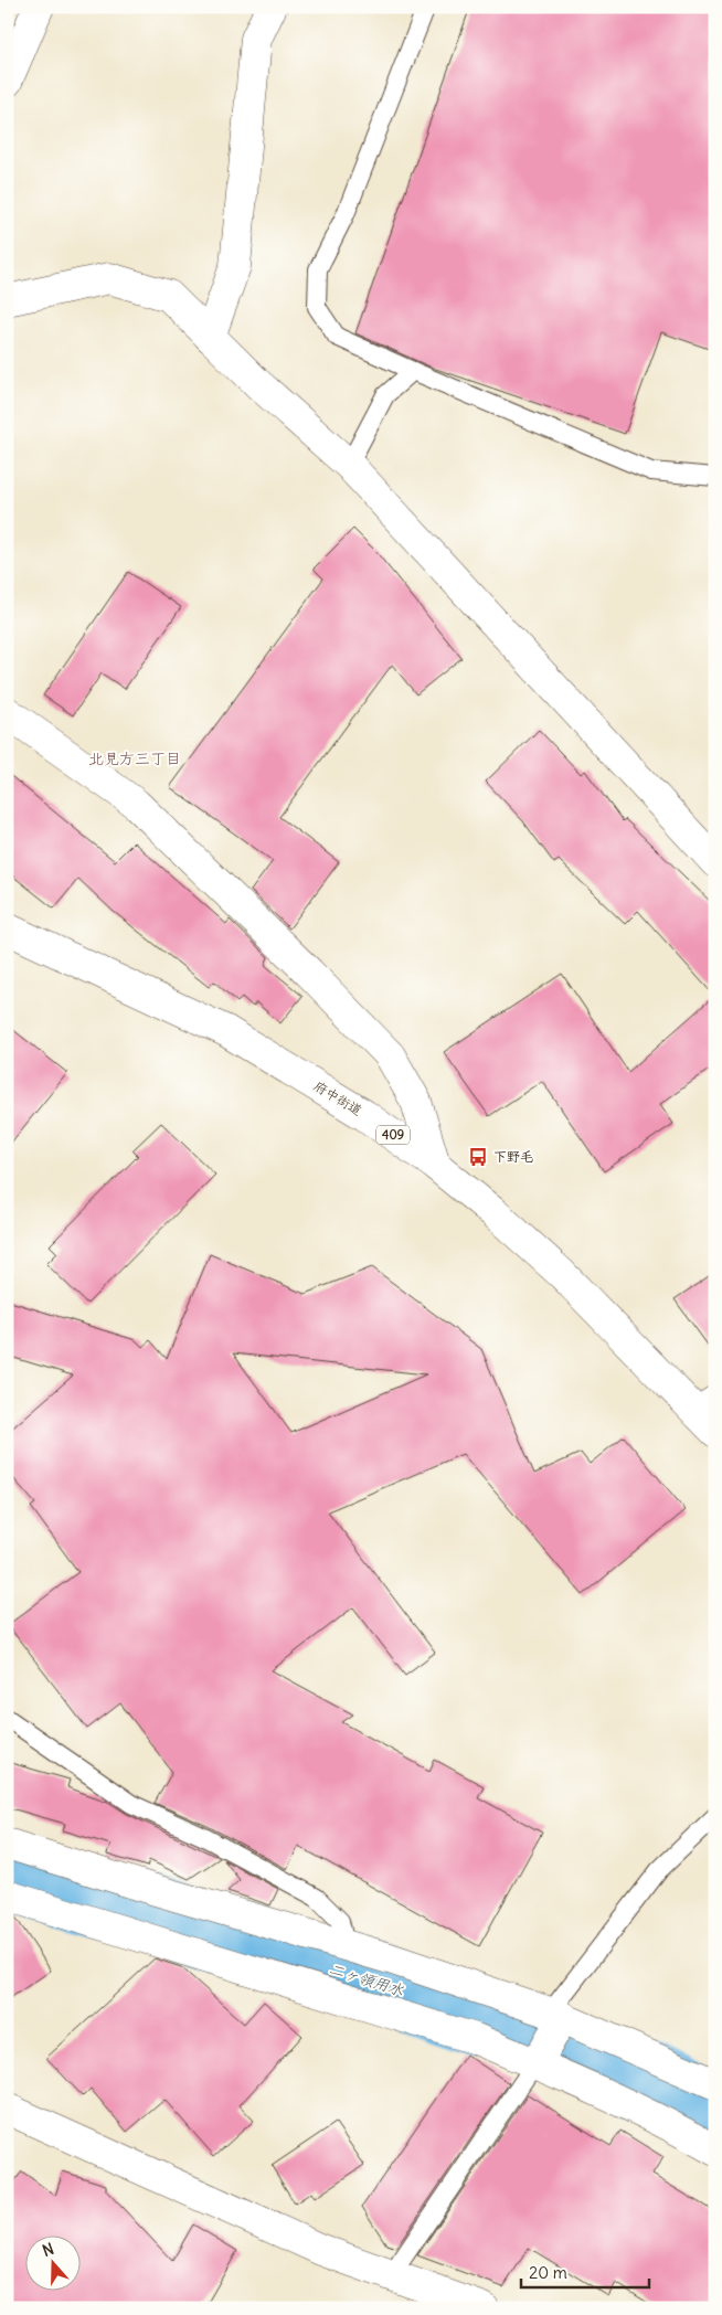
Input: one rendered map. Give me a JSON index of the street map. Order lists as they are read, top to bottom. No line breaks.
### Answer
{"streets":{"main road":["府中街道","409"]},"districts":["北見方三丁目"],"water":["二ヶ領用水"],"places":{"bus stop":["下野毛"]},"scale_bar":"20 m","north":"top"}
